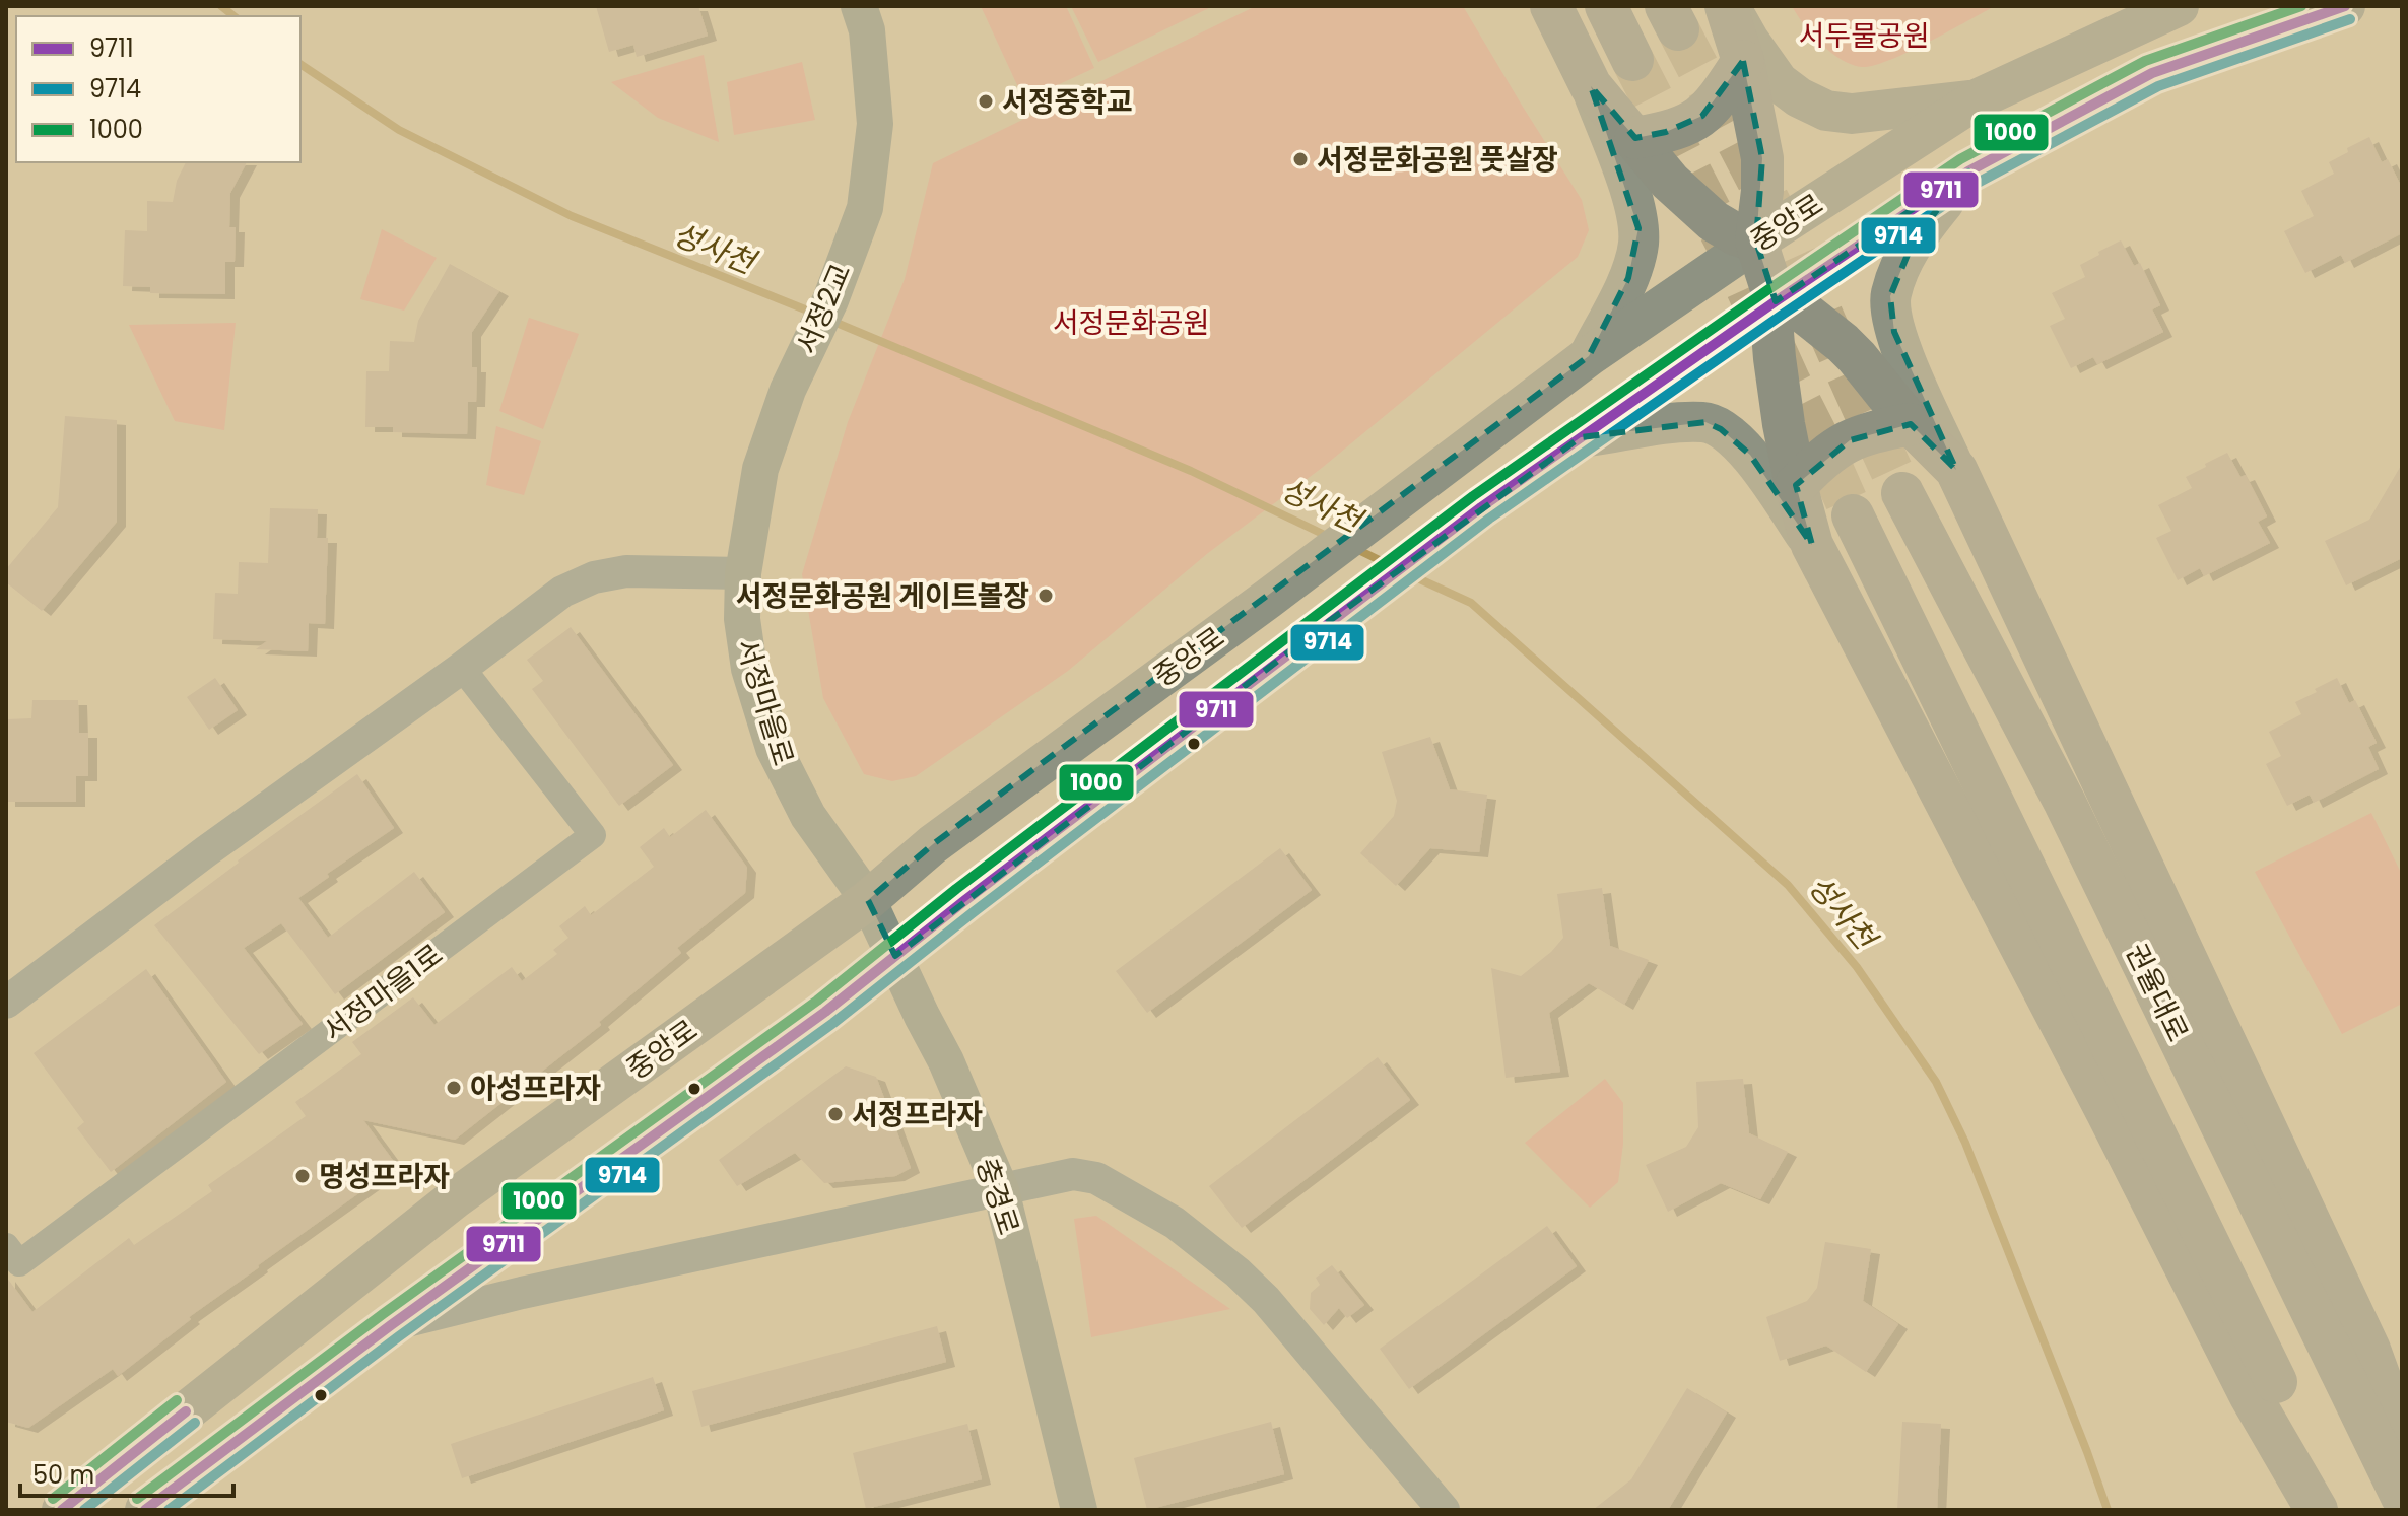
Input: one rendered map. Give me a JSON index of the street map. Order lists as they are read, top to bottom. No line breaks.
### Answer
{"streets":{"highway":["권율대로"],"main road":["중앙로","서정2교","서정마을로","충경로"],"street":["서정마을1로"]},"crossings":[["중앙로","서정마을로"],["중앙로","충경로"],["서정2교","서정마을로"],["서정마을로","충경로"]],"water":["성사천"],"parks":["서두물공원","서정문화공원"],"places":["서정중학교","서정문화공원 풋살장","서정문화공원 게이트볼장","아성프라자","서정프라자","명성프라자"],"lines":["transit line 9711","transit line 1000","transit line 9714"],"legend":["9711","9714","1000"],"scale_bar":"50 m"}
